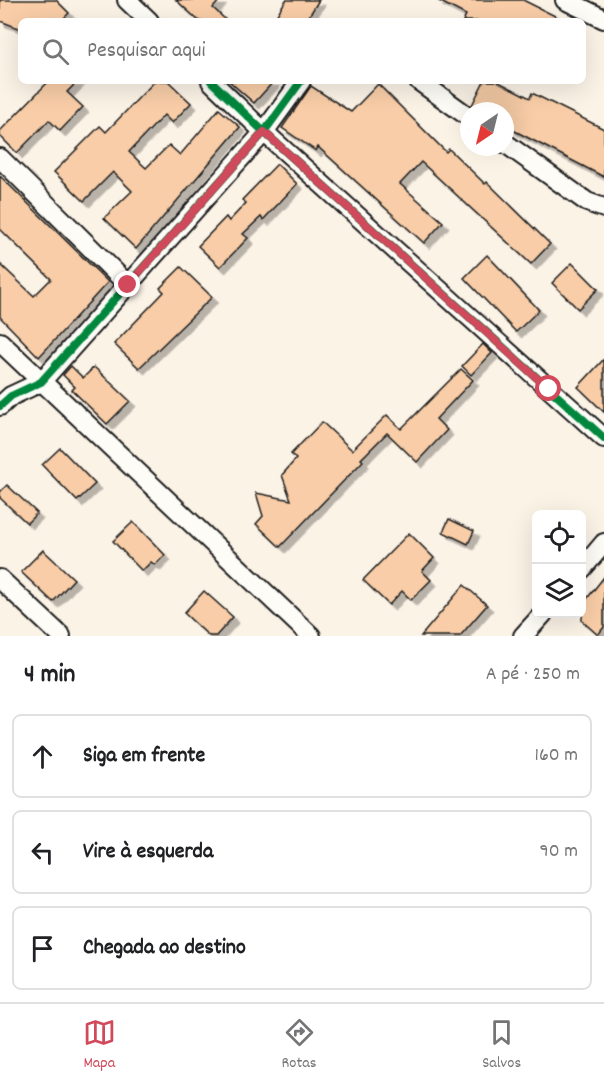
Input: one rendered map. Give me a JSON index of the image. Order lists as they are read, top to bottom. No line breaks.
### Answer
{"north":"bottom left","page":{"search":"Pesquisar aqui","heading":["4 min","A pé · 250 m"],"list":[["Siga em frente","160 m"],["Vire à esquerda","90 m"],"Chegada ao destino"],"nav":["Mapa","Rotas","Salvos"]}}
